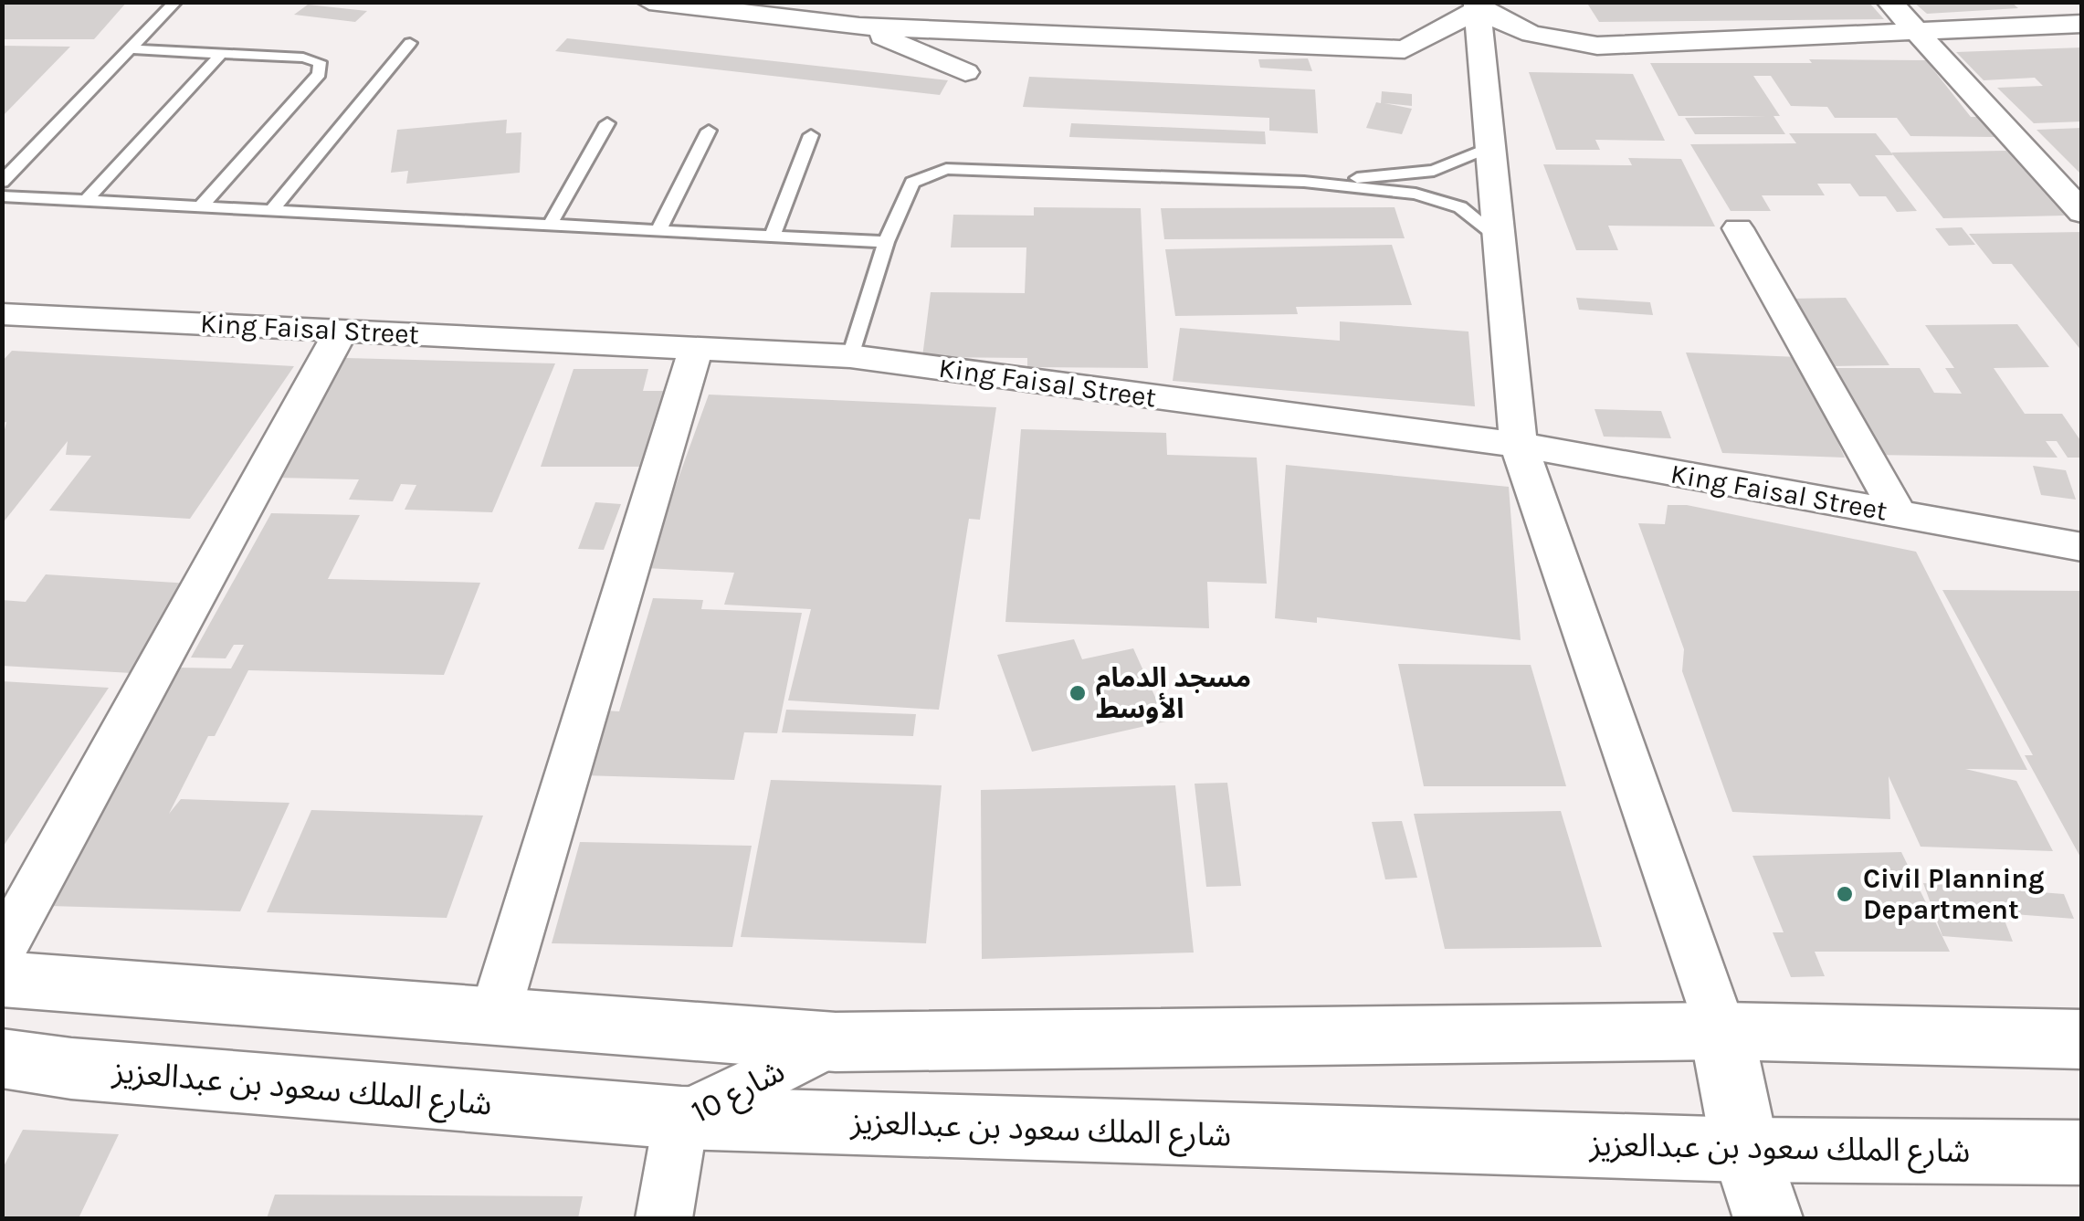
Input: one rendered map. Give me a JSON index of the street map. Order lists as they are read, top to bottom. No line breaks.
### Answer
{"streets":{"main road":["شارع الملك سعود بن عبدالعزيز"],"street":["King Faisal Street","شارع 10"]},"crossings":[["شارع الملك سعود بن عبدالعزيز","شارع 10"]],"places":["مسجد الدمام الأوسط","Civil Planning Department"]}
